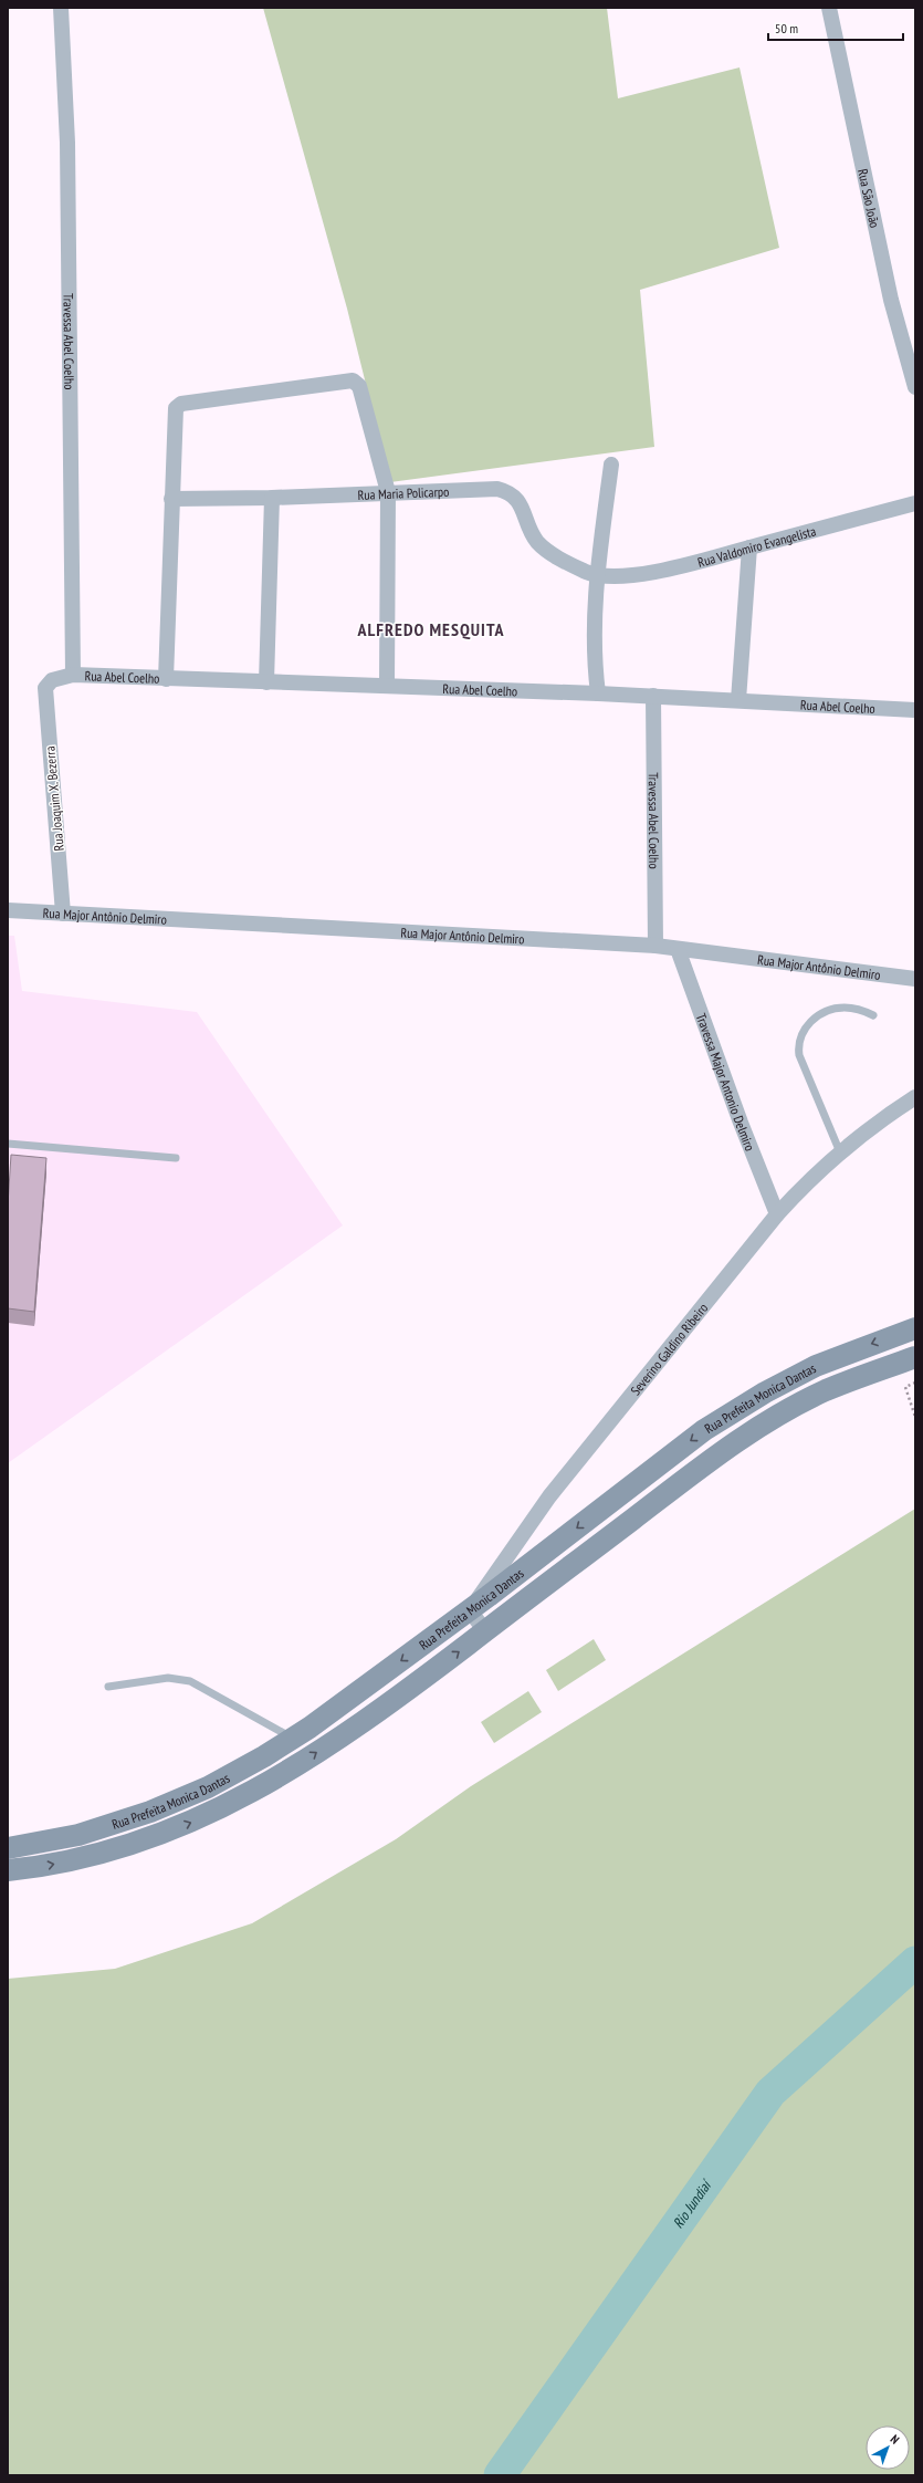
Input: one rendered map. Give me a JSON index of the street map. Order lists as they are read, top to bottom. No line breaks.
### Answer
{"streets":{"main road":["Rua Prefeita Monica Dantas"],"street":["Rua São João","Travessa Abel Coelho","Rua Maria Policarpo","Rua Valdomiro Evangelista","Rua Abel Coelho","Rua Joaquim X. Bezerra","Rua Major Antônio Delmiro","Travessa Major Antonio Delmiro","Severino Galdino Ribeiro"]},"crossings":[["Travessa Abel Coelho","Rua Abel Coelho"],["Travessa Abel Coelho","Rua Major Antônio Delmiro"],["Rua Maria Policarpo","Rua Valdomiro Evangelista"],["Rua Abel Coelho","Rua Joaquim X. Bezerra"],["Rua Joaquim X. Bezerra","Rua Major Antônio Delmiro"],["Rua Major Antônio Delmiro","Travessa Major Antonio Delmiro"],["Travessa Major Antonio Delmiro","Severino Galdino Ribeiro"],["Severino Galdino Ribeiro","Rua Prefeita Monica Dantas"]],"districts":["ALFREDO MESQUITA"],"water":["Rio Jundiaí"],"scale_bar":"50 m","north":"top right"}
